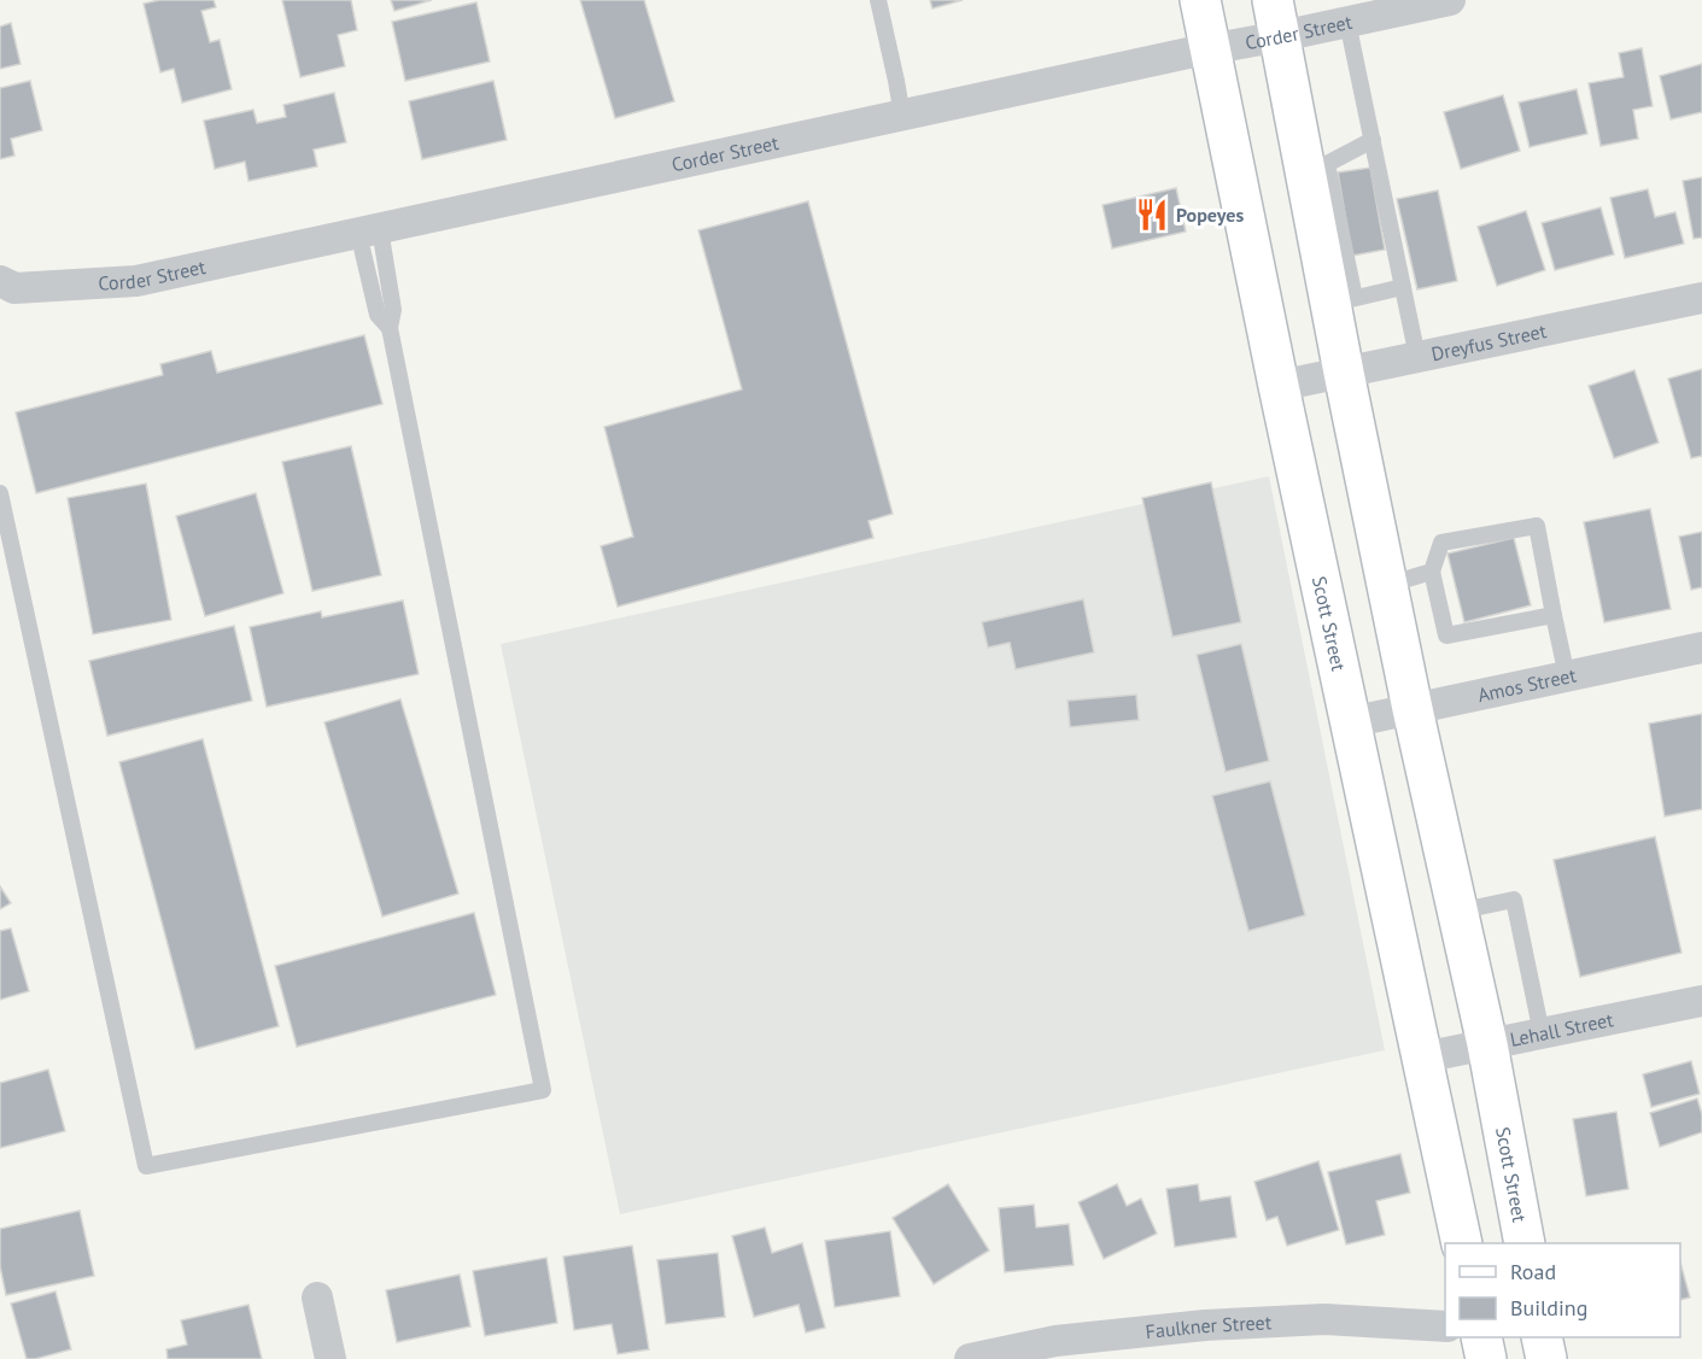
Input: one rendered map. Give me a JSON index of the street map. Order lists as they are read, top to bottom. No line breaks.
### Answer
{"streets":{"main road":["Scott Street"],"street":["Corder Street","Dreyfus Street","Amos Street","Lehall Street","Faulkner Street"]},"crossings":[["Corder Street","Scott Street"],["Dreyfus Street","Scott Street"],["Scott Street","Amos Street"],["Scott Street","Lehall Street"]],"places":{"restaurant":["Popeyes"]},"legend":["Road","Building"]}
